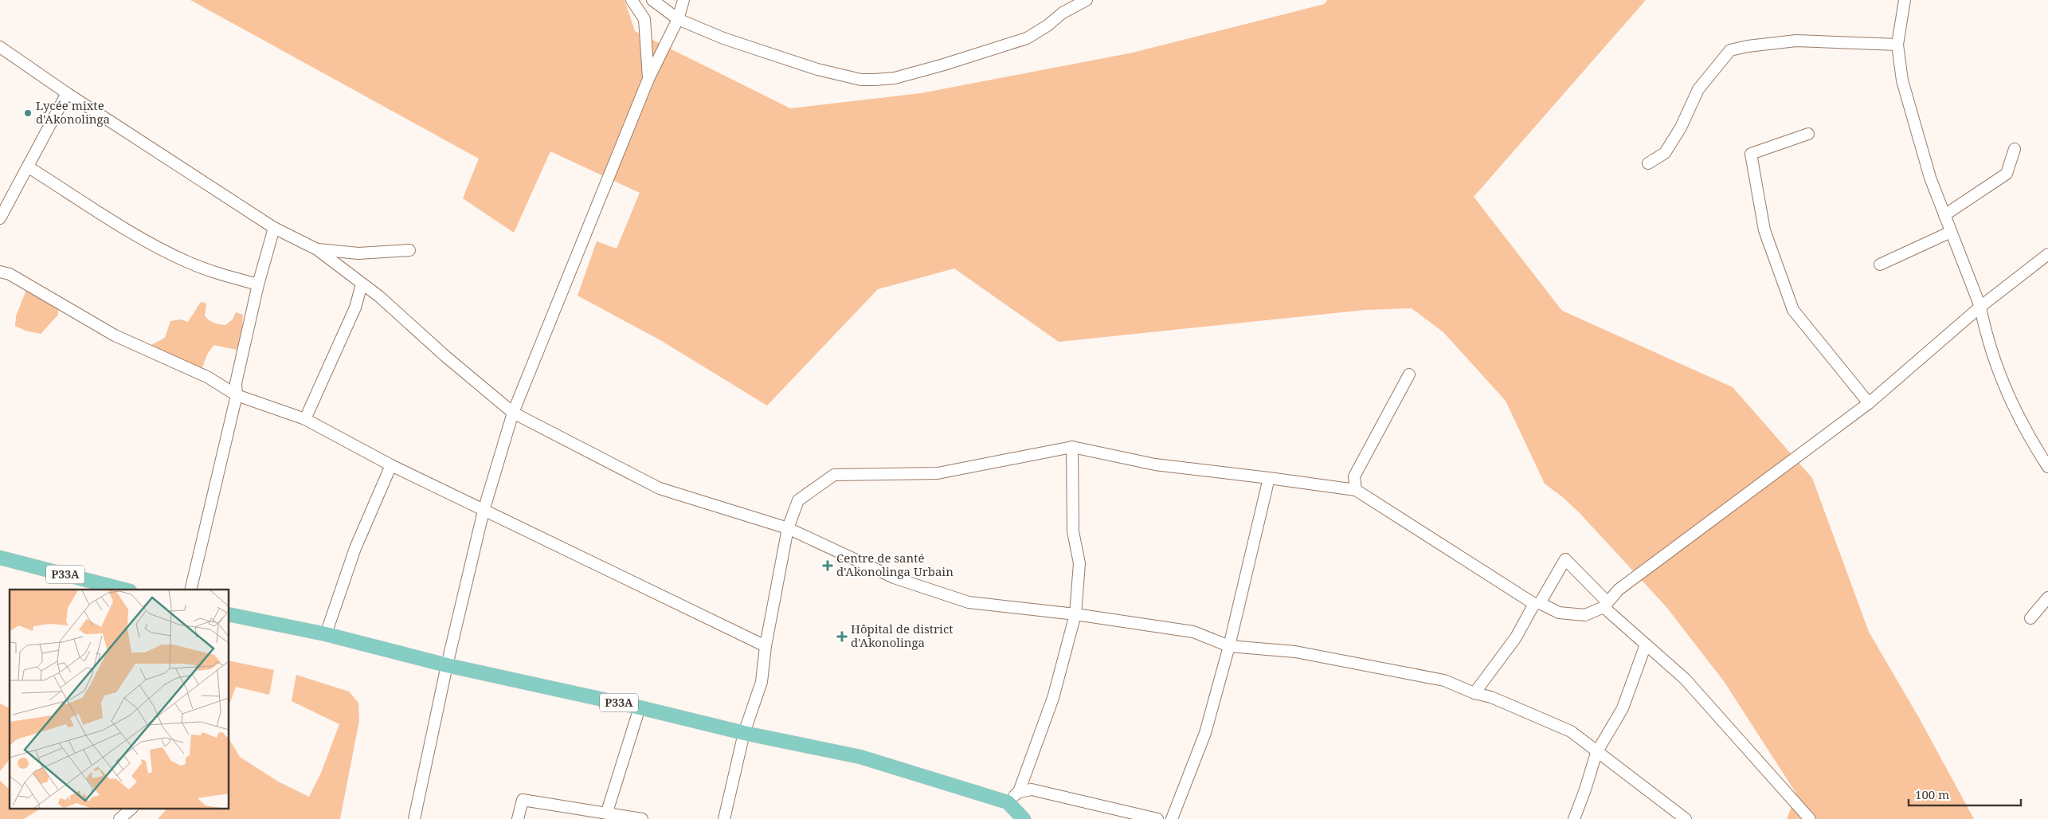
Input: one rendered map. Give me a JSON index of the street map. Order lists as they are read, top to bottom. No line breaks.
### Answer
{"streets":{"main road":["P33A"]},"places":{"other":["Lycée mixte d'Akonolinga"],"health":["Centre de santé d'Akonolinga Urbain","Hôpital de district d'Akonolinga"]},"scale_bar":"100 m"}
